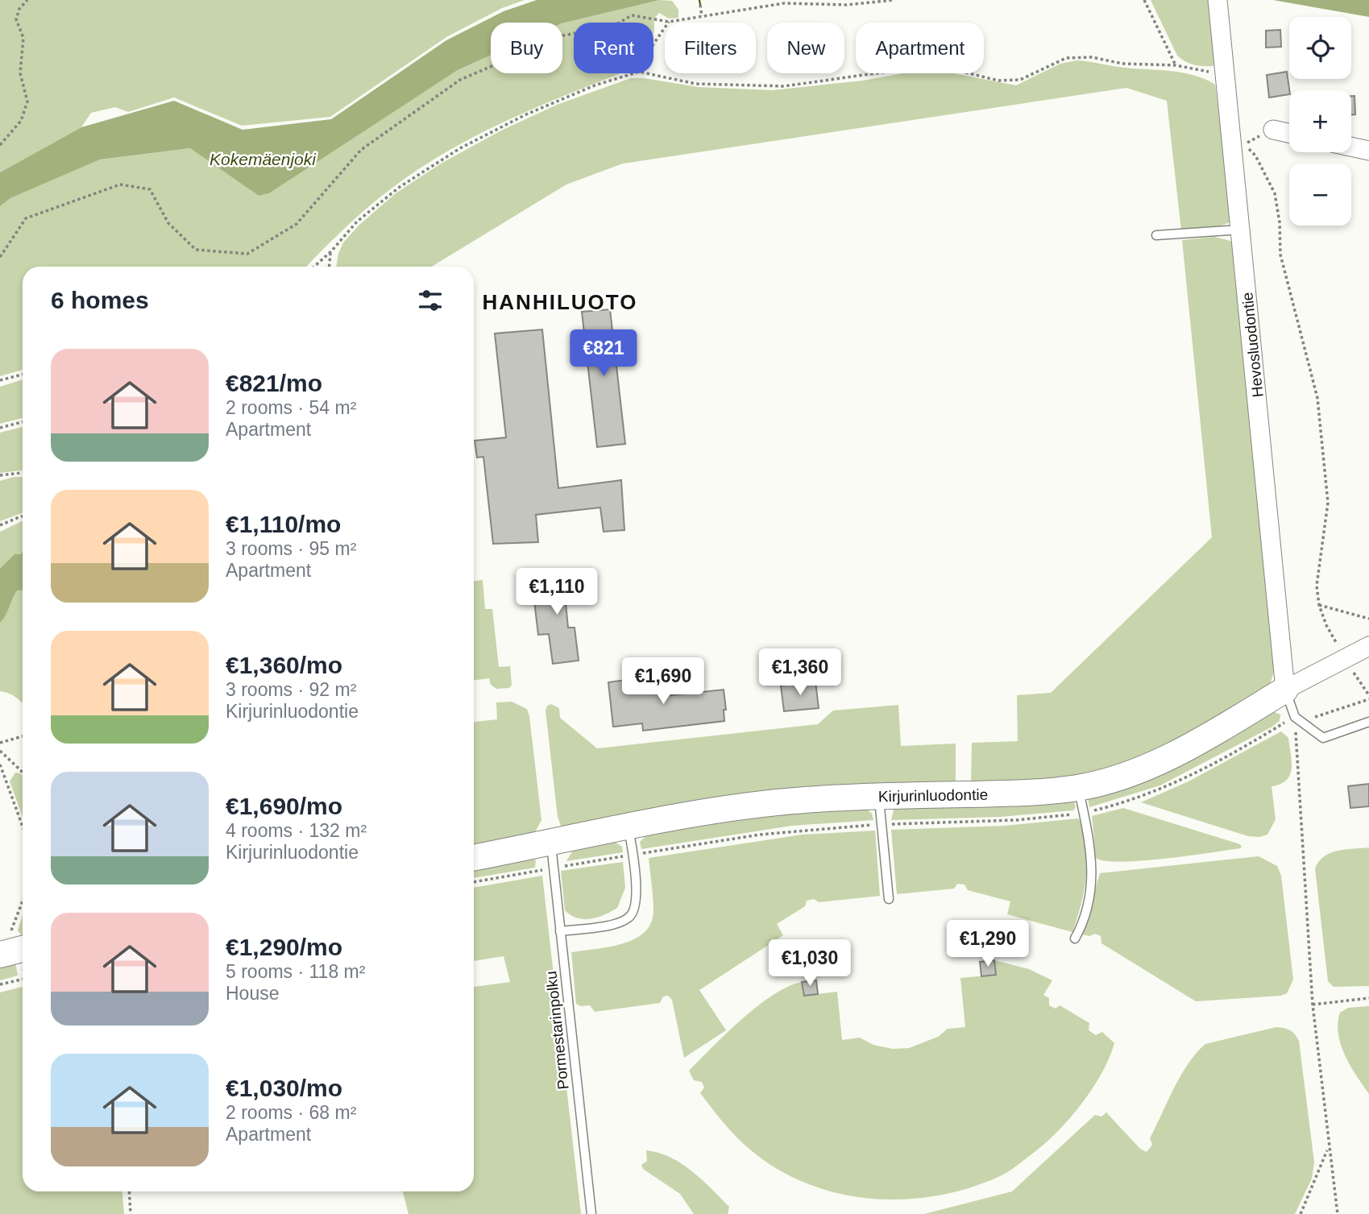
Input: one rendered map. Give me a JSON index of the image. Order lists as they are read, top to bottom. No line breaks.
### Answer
{"streets":{"street":["Hevosluodontie","Kirjurinluodontie"],"lane":["Pormestarinpolku"]},"crossings":[["Hevosluodontie","Kirjurinluodontie"],["Kirjurinluodontie","Pormestarinpolku"]],"districts":["HANHILUOTO"],"water":["Kokemäenjoki"],"page":{"map_buttons":["+","−"],"chip":["Buy","Rent","Filters","New","Apartment"],"heading":"6 homes","price":["€821","€1,110","€1,360","€1,690","€1,290","€1,030"],"list":[{"name":"€821/mo","note":"2 rooms · 54 m² · Apartment"},{"name":"€1,110/mo","note":"3 rooms · 95 m² · Apartment"},{"name":"€1,360/mo","note":"3 rooms · 92 m² · Kirjurinluodontie"},{"name":"€1,690/mo","note":"4 rooms · 132 m² · Kirjurinluodontie"},{"name":"€1,290/mo","note":"5 rooms · 118 m² · House"},{"name":"€1,030/mo","note":"2 rooms · 68 m² · Apartment"}]}}
